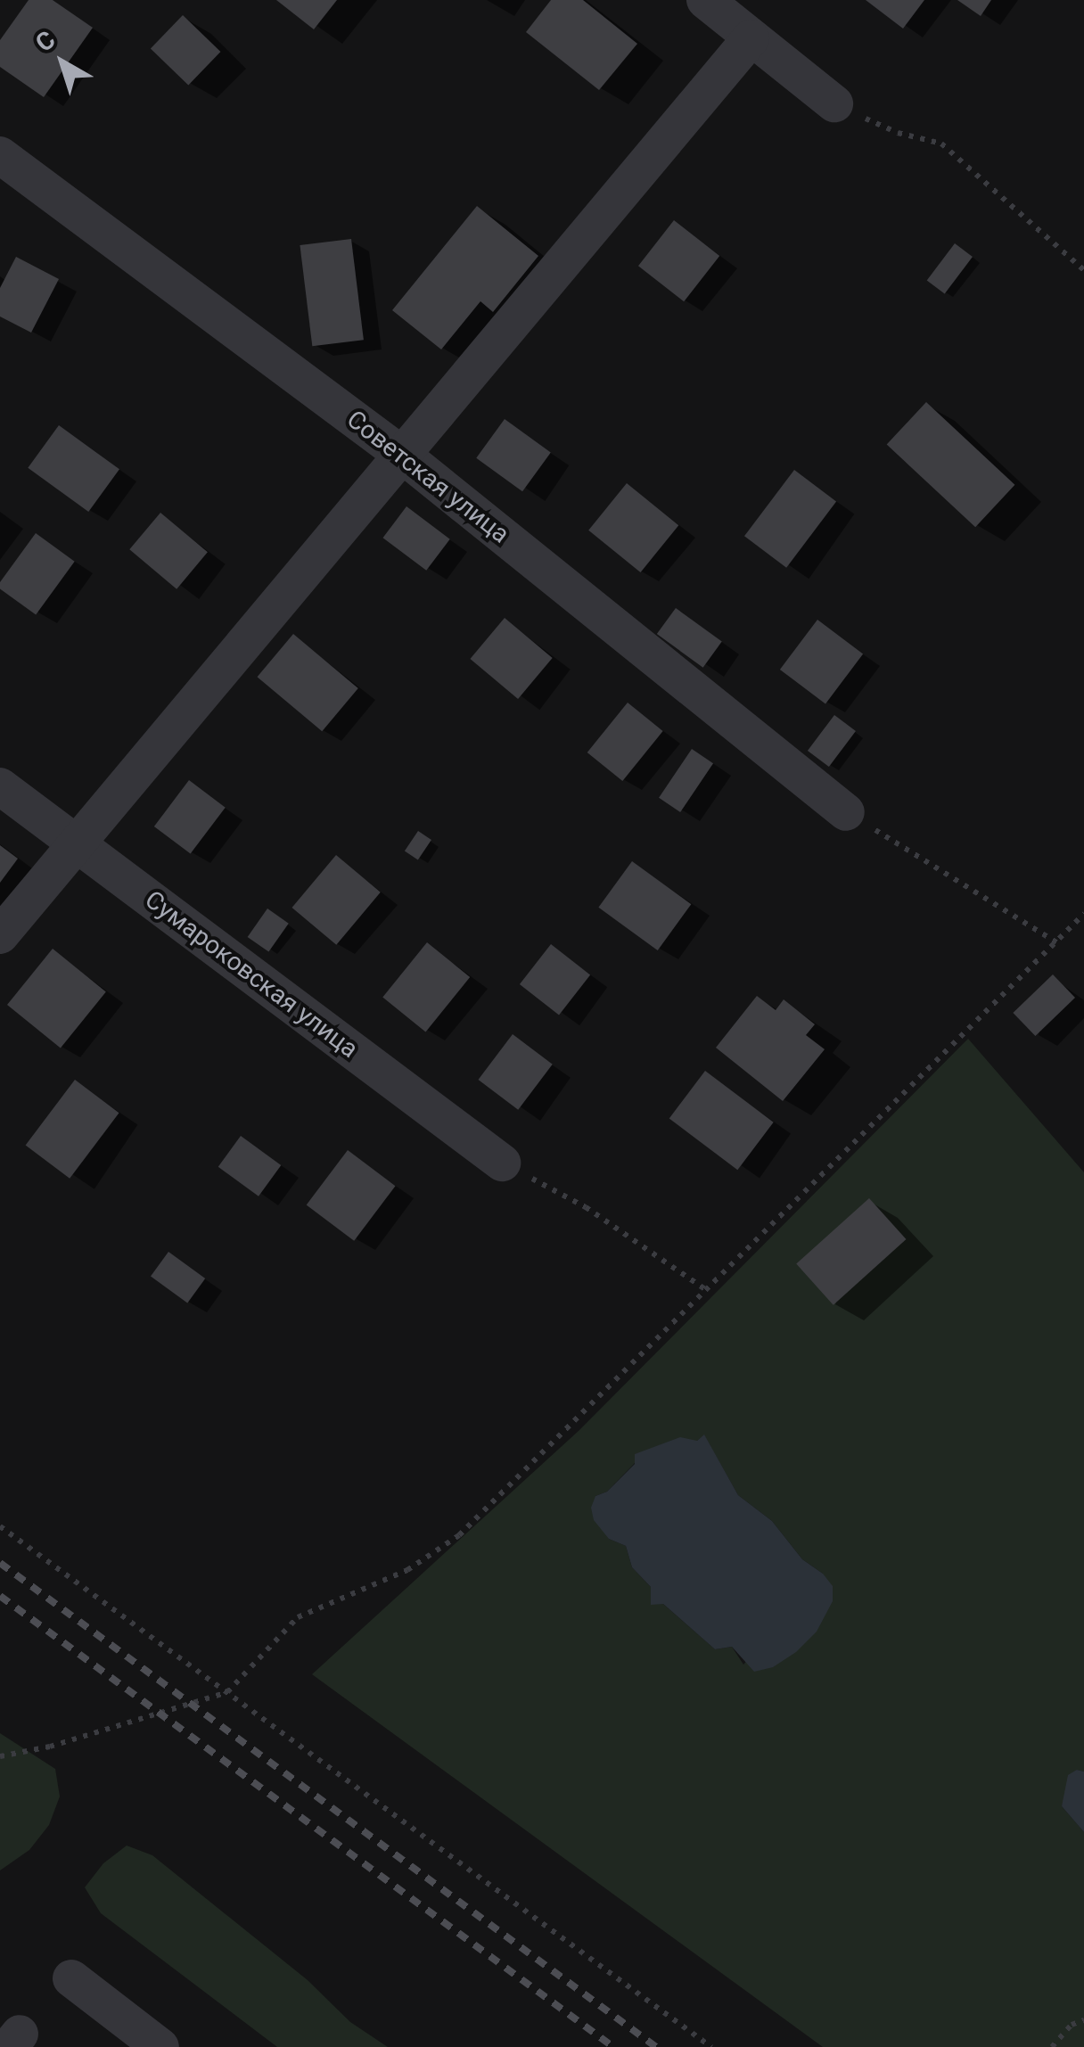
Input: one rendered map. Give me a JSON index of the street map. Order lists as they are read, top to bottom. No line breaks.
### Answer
{"streets":{"street":["Советская улица","Сумароковская улица"]},"north":"top left"}
